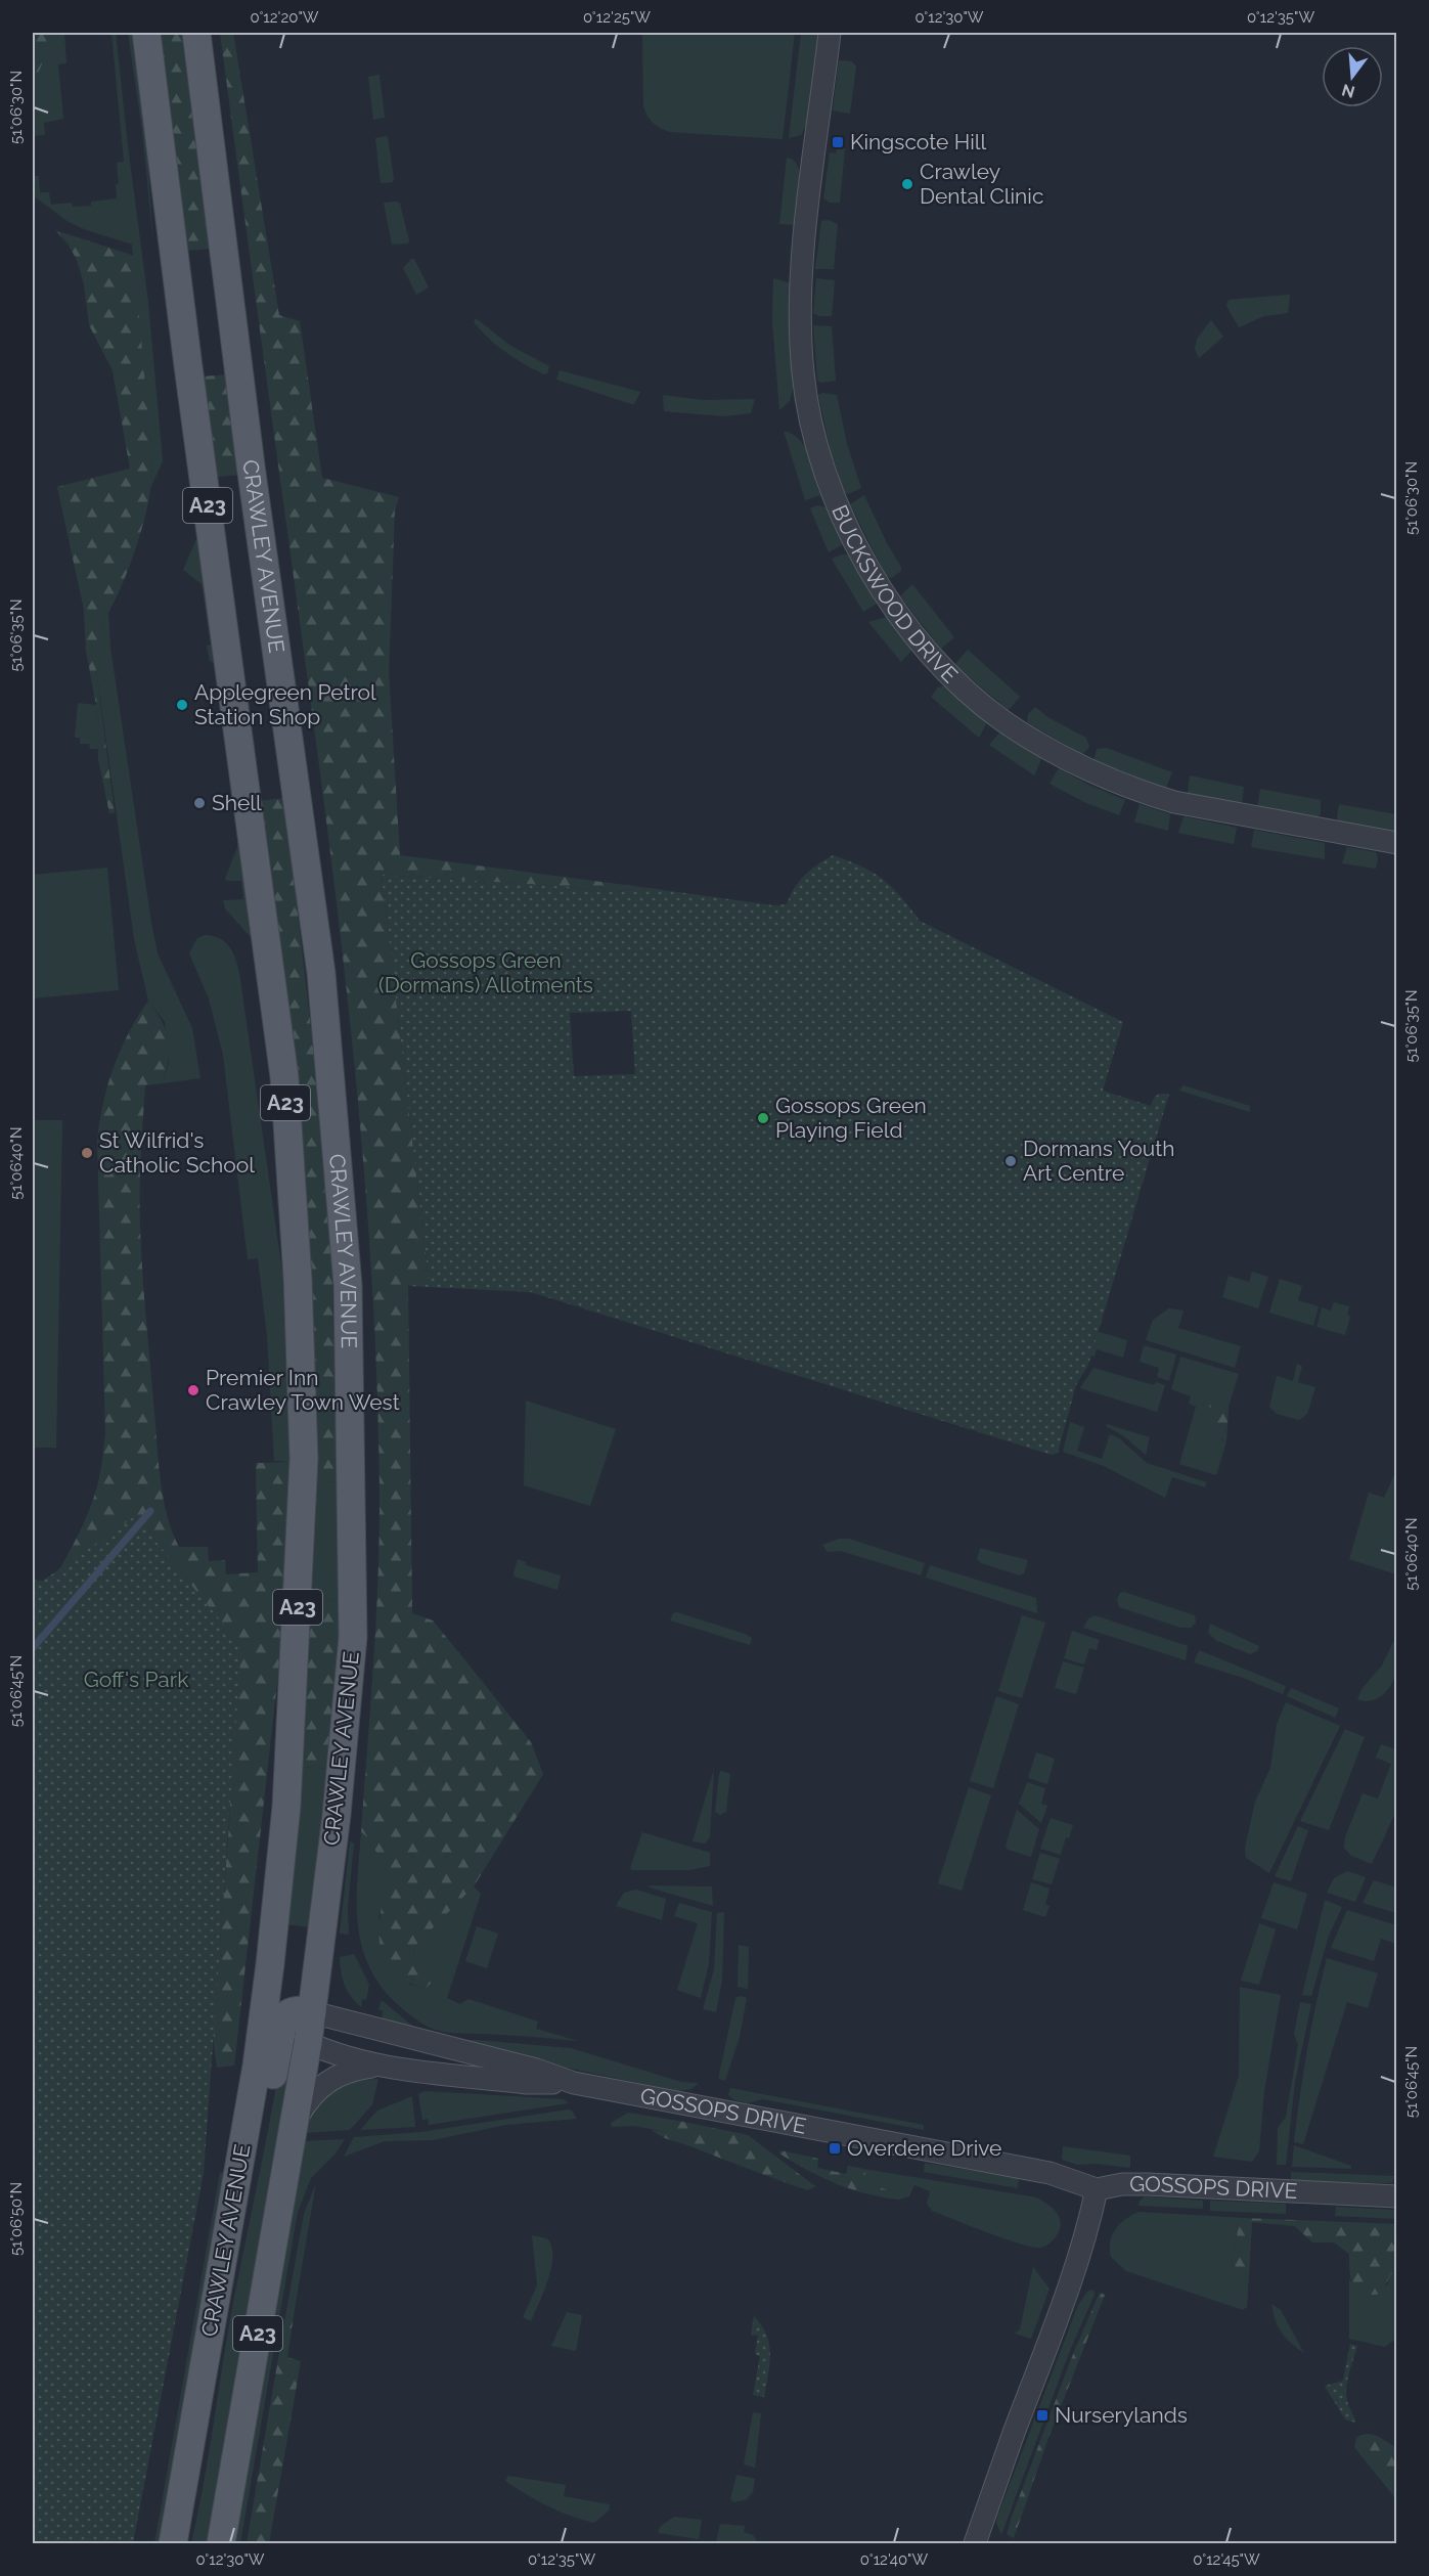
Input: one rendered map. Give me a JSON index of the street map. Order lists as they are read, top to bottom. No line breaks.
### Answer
{"streets":{"main road":["A23","CRAWLEY AVENUE"],"street":["BUCKSWOOD DRIVE","GOSSOPS DRIVE"]},"crossings":[["CRAWLEY AVENUE","GOSSOPS DRIVE"]],"parks":["Gossops Green (Dormans) Allotments","Goff's Park"],"places":{"transit":["Kingscote Hill","Overdene Drive","Nurserylands"],"other":["Crawley Dental Clinic","Applegreen Petrol Station Shop","Shell","Gossops Green Playing Field","St Wilfrid's Catholic School","Dormans Youth Art Centre","Premier Inn Crawley Town West"]},"north":"bottom","coordinates":["0°12'20\"W","0°12'25\"W","0°12'30\"W","0°12'35\"W","51°06'30\"N","51°06'35\"N","51°06'40\"N","51°06'45\"N","51°06'50\"N","0°12'40\"W","0°12'45\"W"]}
